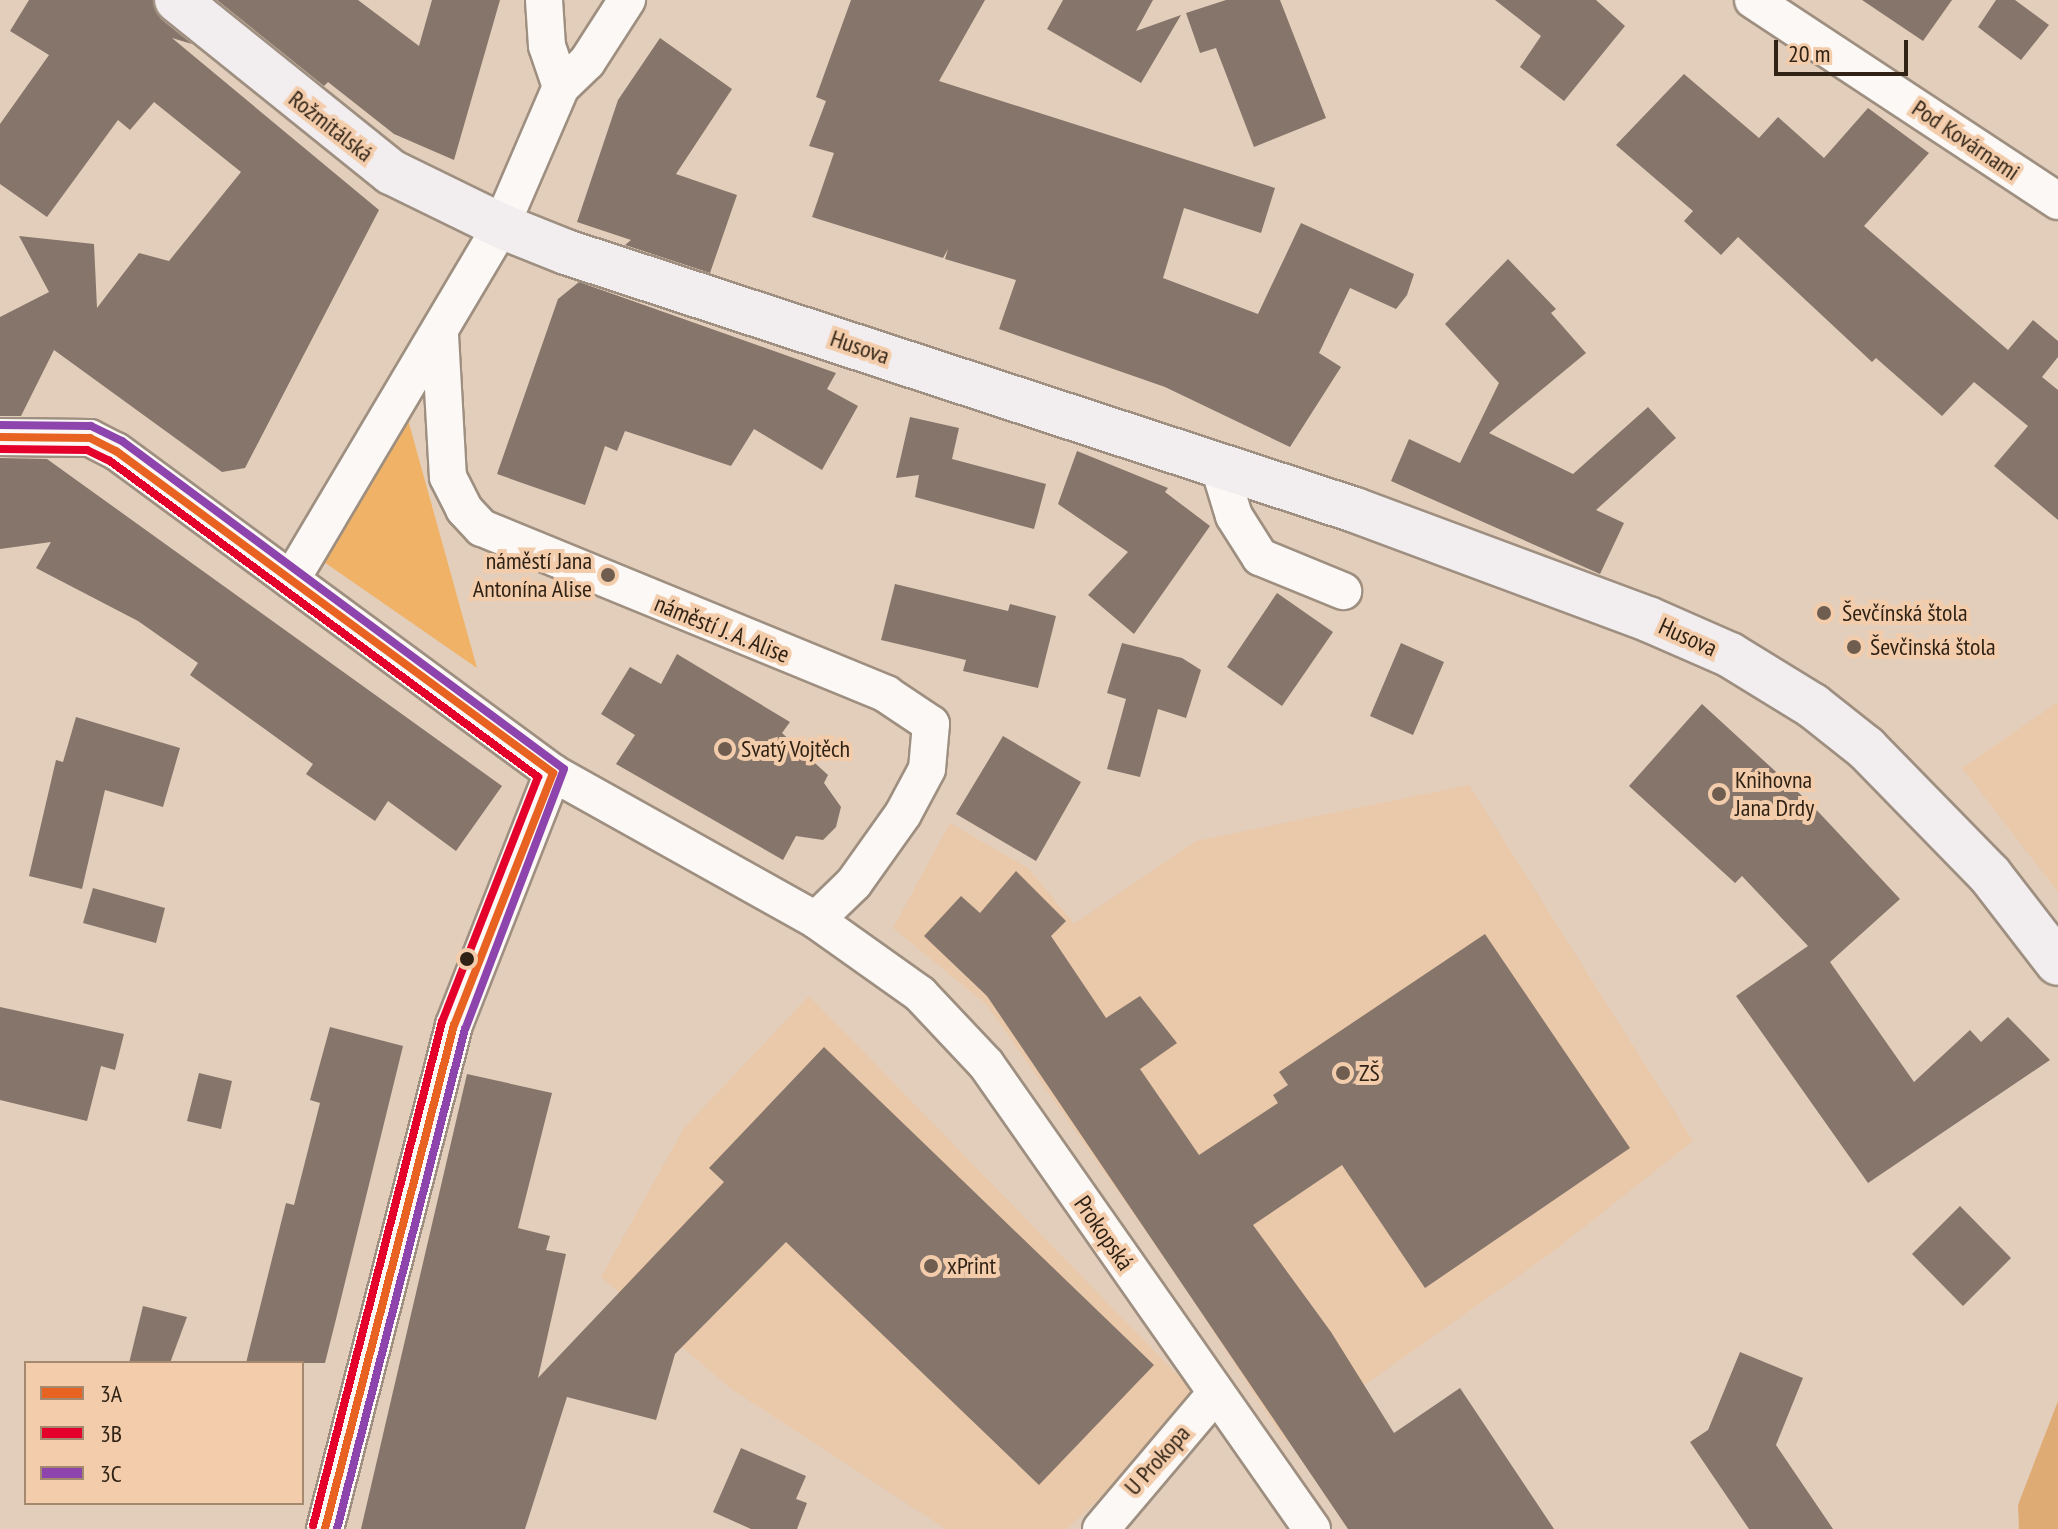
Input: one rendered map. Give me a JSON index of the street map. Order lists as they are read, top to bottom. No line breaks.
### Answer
{"streets":{"main road":["Rožmitálská","Husova"],"street":["Pod Kovárnami","náměstí J. A. Alise","Prokopská","U Prokopa"]},"crossings":[["Rožmitálská","Husova"],["náměstí J. A. Alise","Prokopská"],["Prokopská","U Prokopa"]],"places":["náměstí Jana Antonína Alise","Ševčínská štola","Ševčinská štola","Svatý Vojtěch","Knihovna Jana Drdy","ZŠ","xPrint"],"lines":["transit line 3C","transit line 3A","transit line 3B"],"legend":["3A","3B","3C"],"scale_bar":"20 m"}
